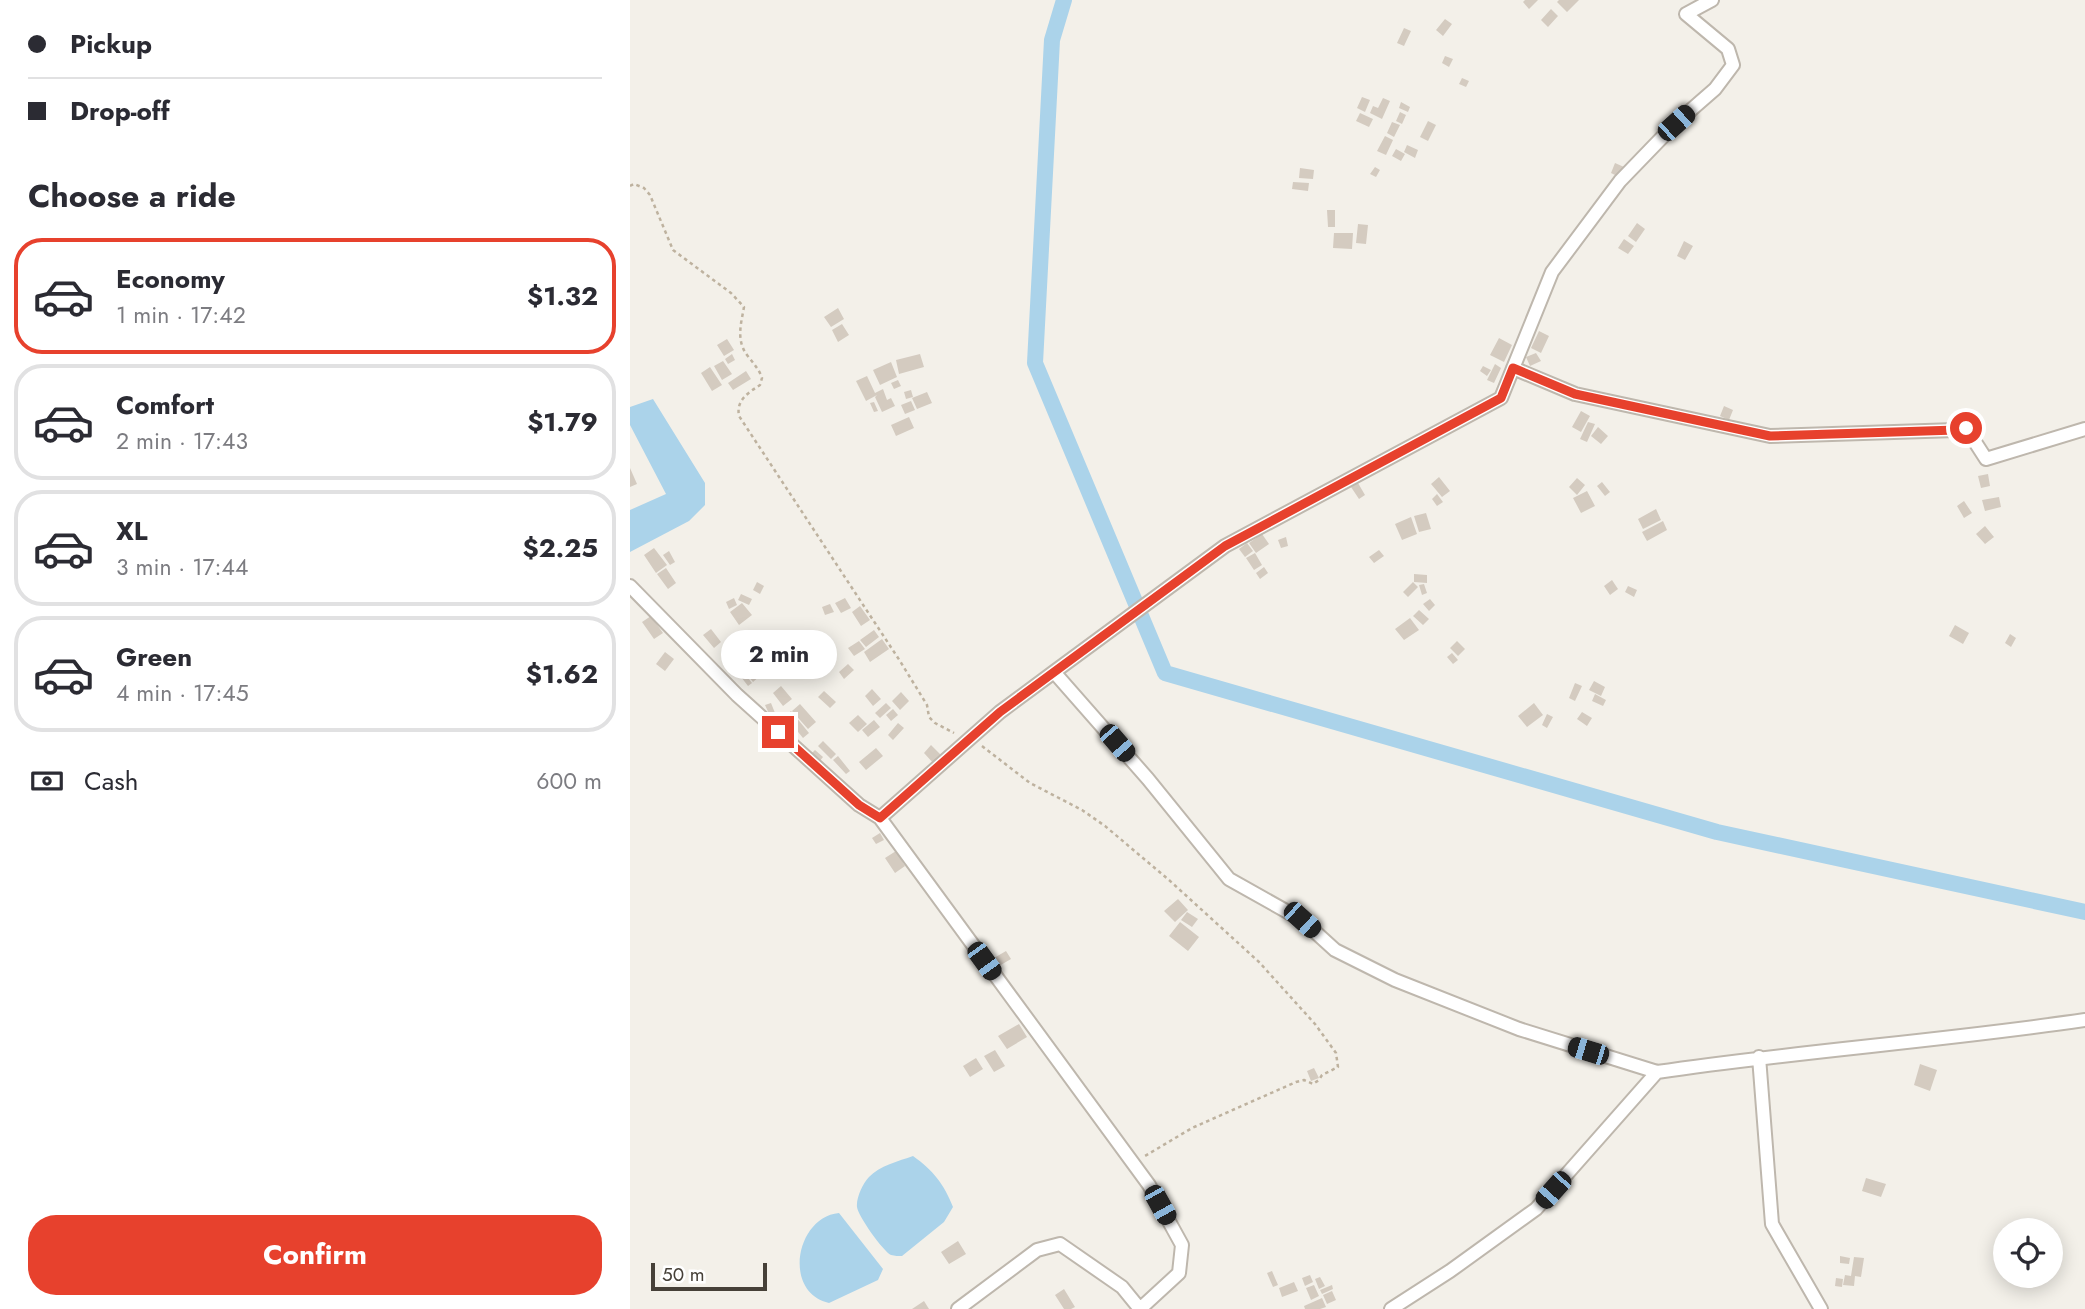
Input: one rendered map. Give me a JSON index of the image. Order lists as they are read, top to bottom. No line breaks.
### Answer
{"scale_bar":"50 m","page":{"banner":["Pickup","Drop-off"],"heading":"Choose a ride","list":[{"name":"Economy","note":"1 min · 17:42","value":"$1.32"},{"name":"Comfort","note":"2 min · 17:43","value":"$1.79"},{"name":"XL","note":"3 min · 17:44","value":"$2.25"},{"name":"Green","note":"4 min · 17:45","value":"$1.62"}],"bubble":"2 min","pay":["Cash","600 m"],"buttons":"Confirm","scale":"50 m"}}
